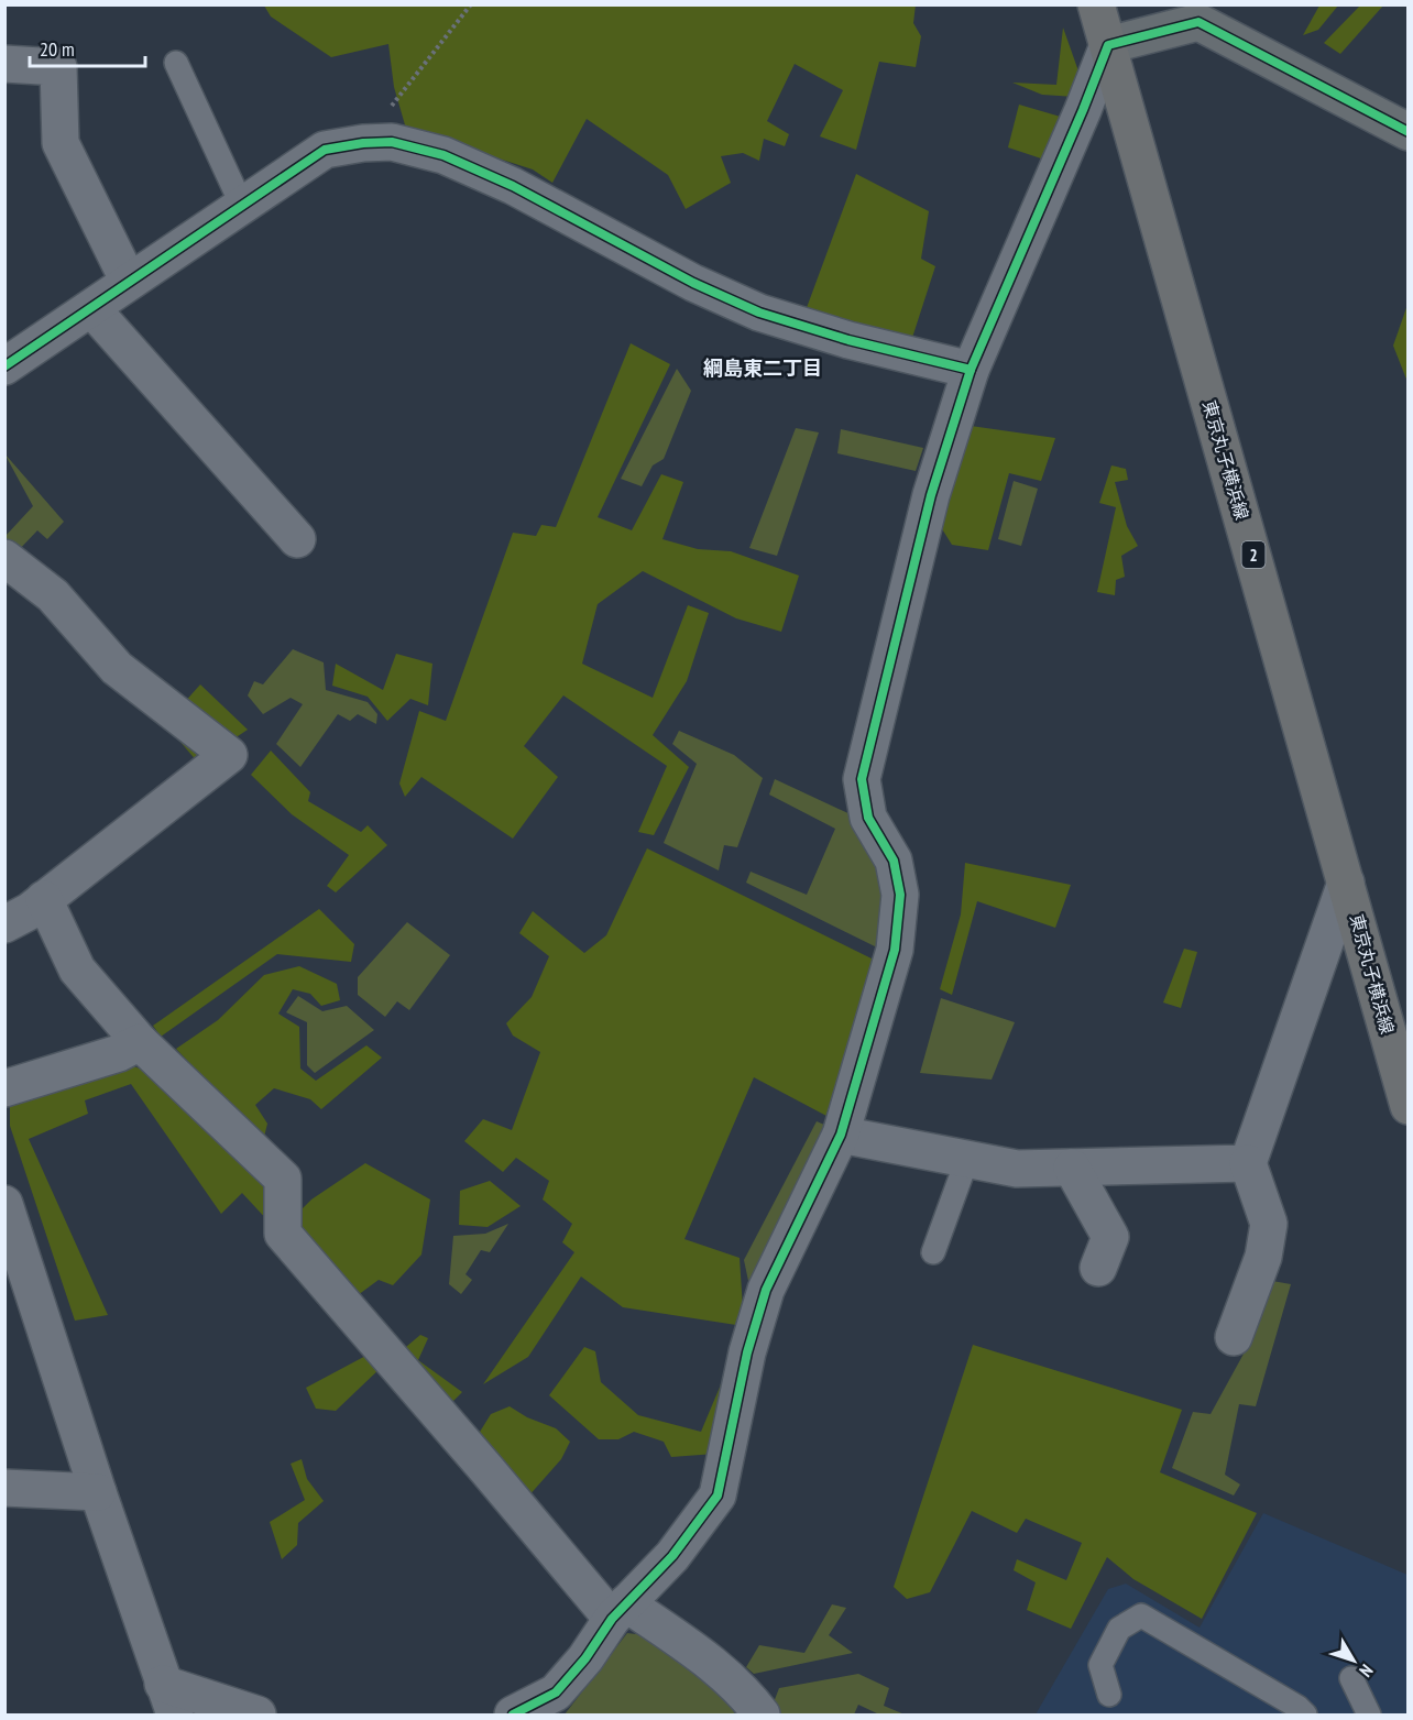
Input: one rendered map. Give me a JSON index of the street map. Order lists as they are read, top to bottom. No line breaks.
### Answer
{"streets":{"main road":["東京丸子横浜線","2"]},"districts":["綱島東二丁目"],"scale_bar":"20 m","north":"bottom right"}
